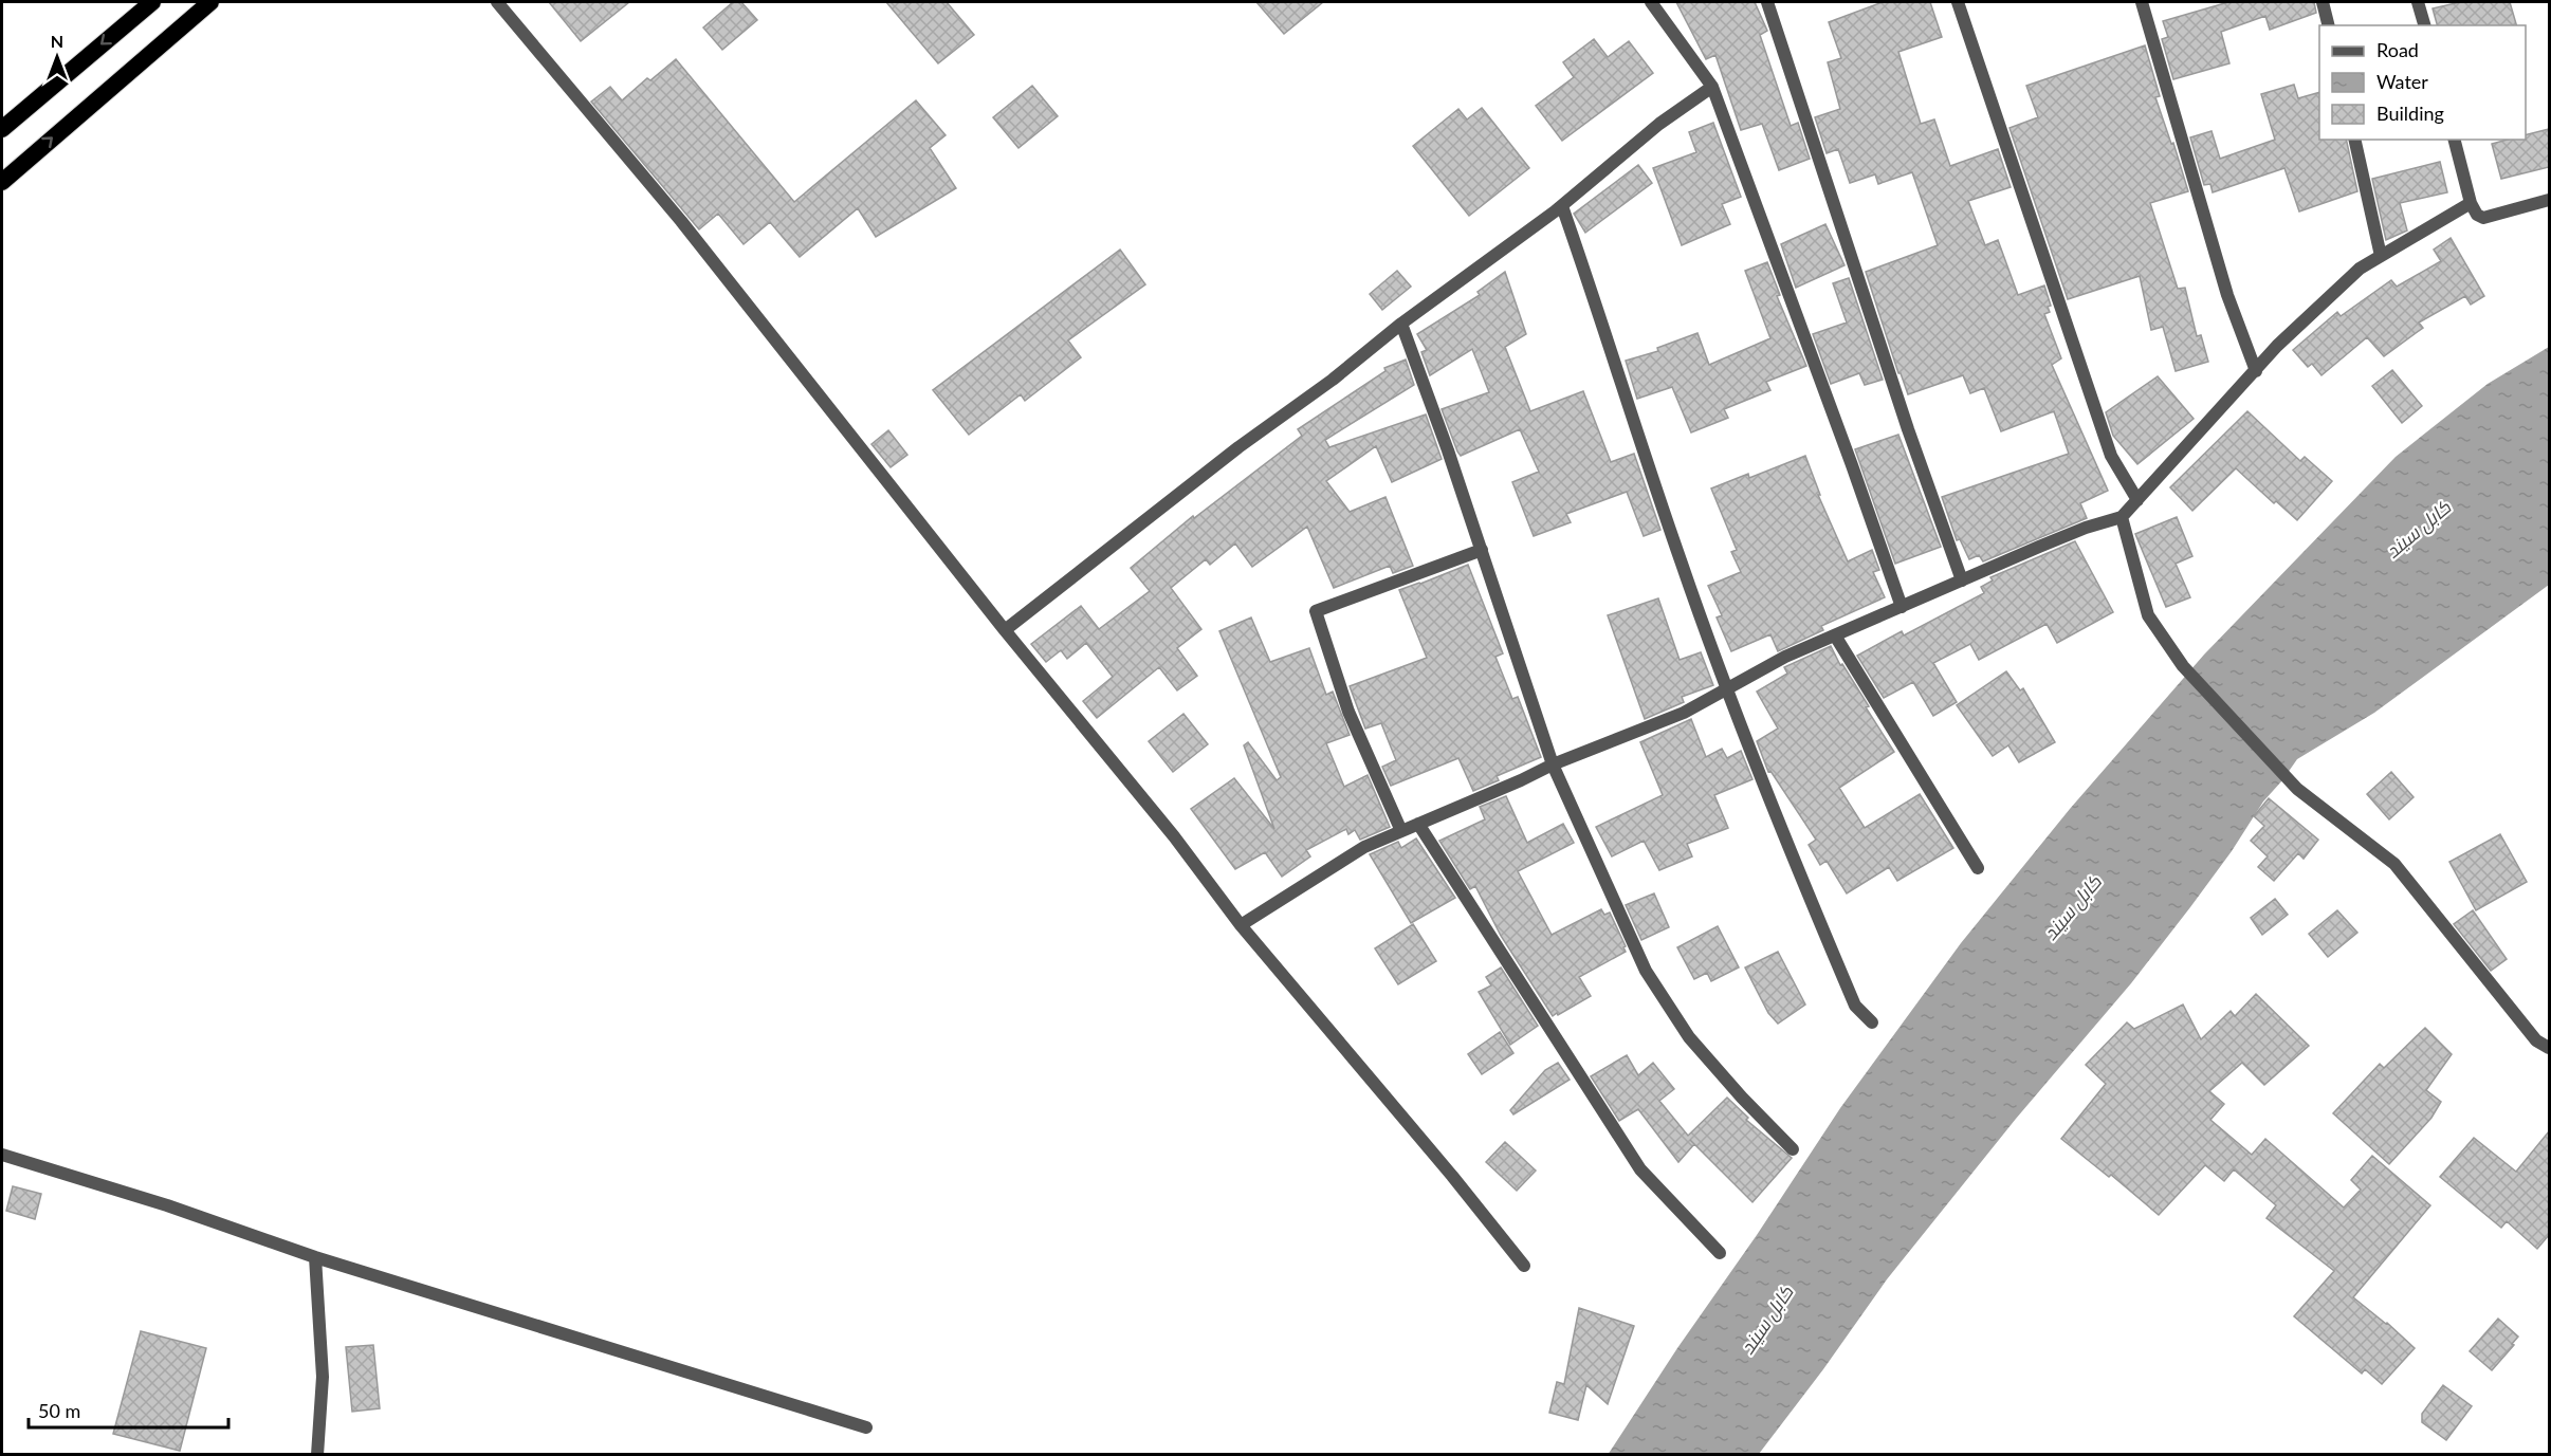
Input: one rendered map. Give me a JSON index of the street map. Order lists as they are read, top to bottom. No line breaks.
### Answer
{"water":["کابل سيند"],"legend":["Road","Water","Building"],"scale_bar":"50 m","north":"top"}
